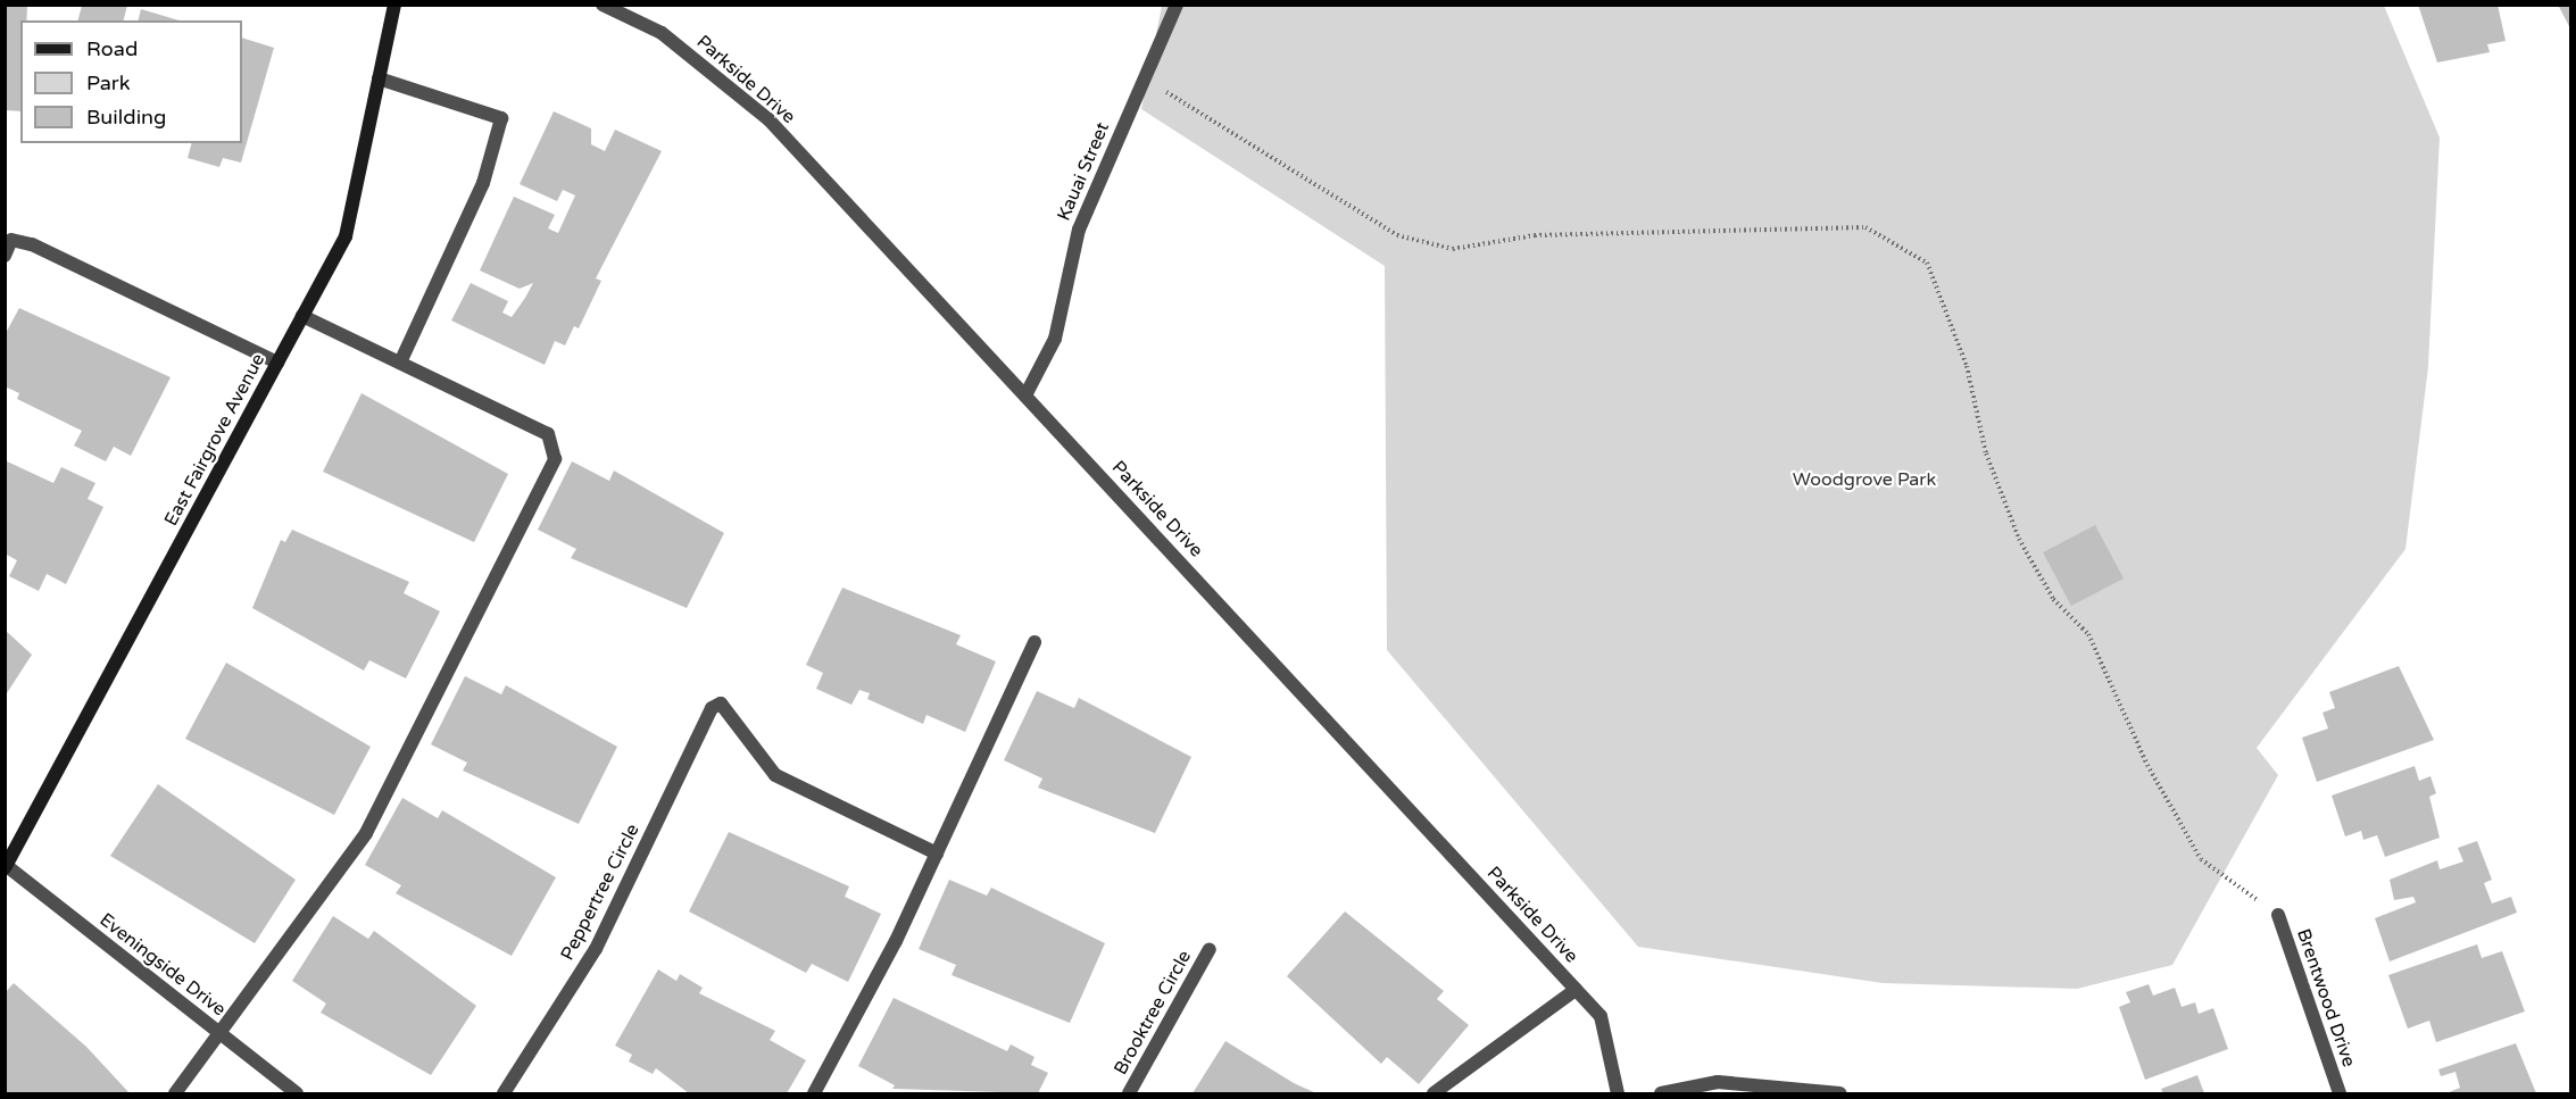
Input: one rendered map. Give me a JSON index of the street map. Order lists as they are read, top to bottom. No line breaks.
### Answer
{"streets":{"street":["Parkside Drive","Kauai Street","East Fairgrove Avenue","Peppertree Circle","Eveningside Drive","Brentwood Drive","Brooktree Circle"]},"crossings":[["Parkside Drive","Kauai Street"],["East Fairgrove Avenue","Eveningside Drive"]],"parks":["Woodgrove Park"],"legend":["Road","Park","Building"]}
